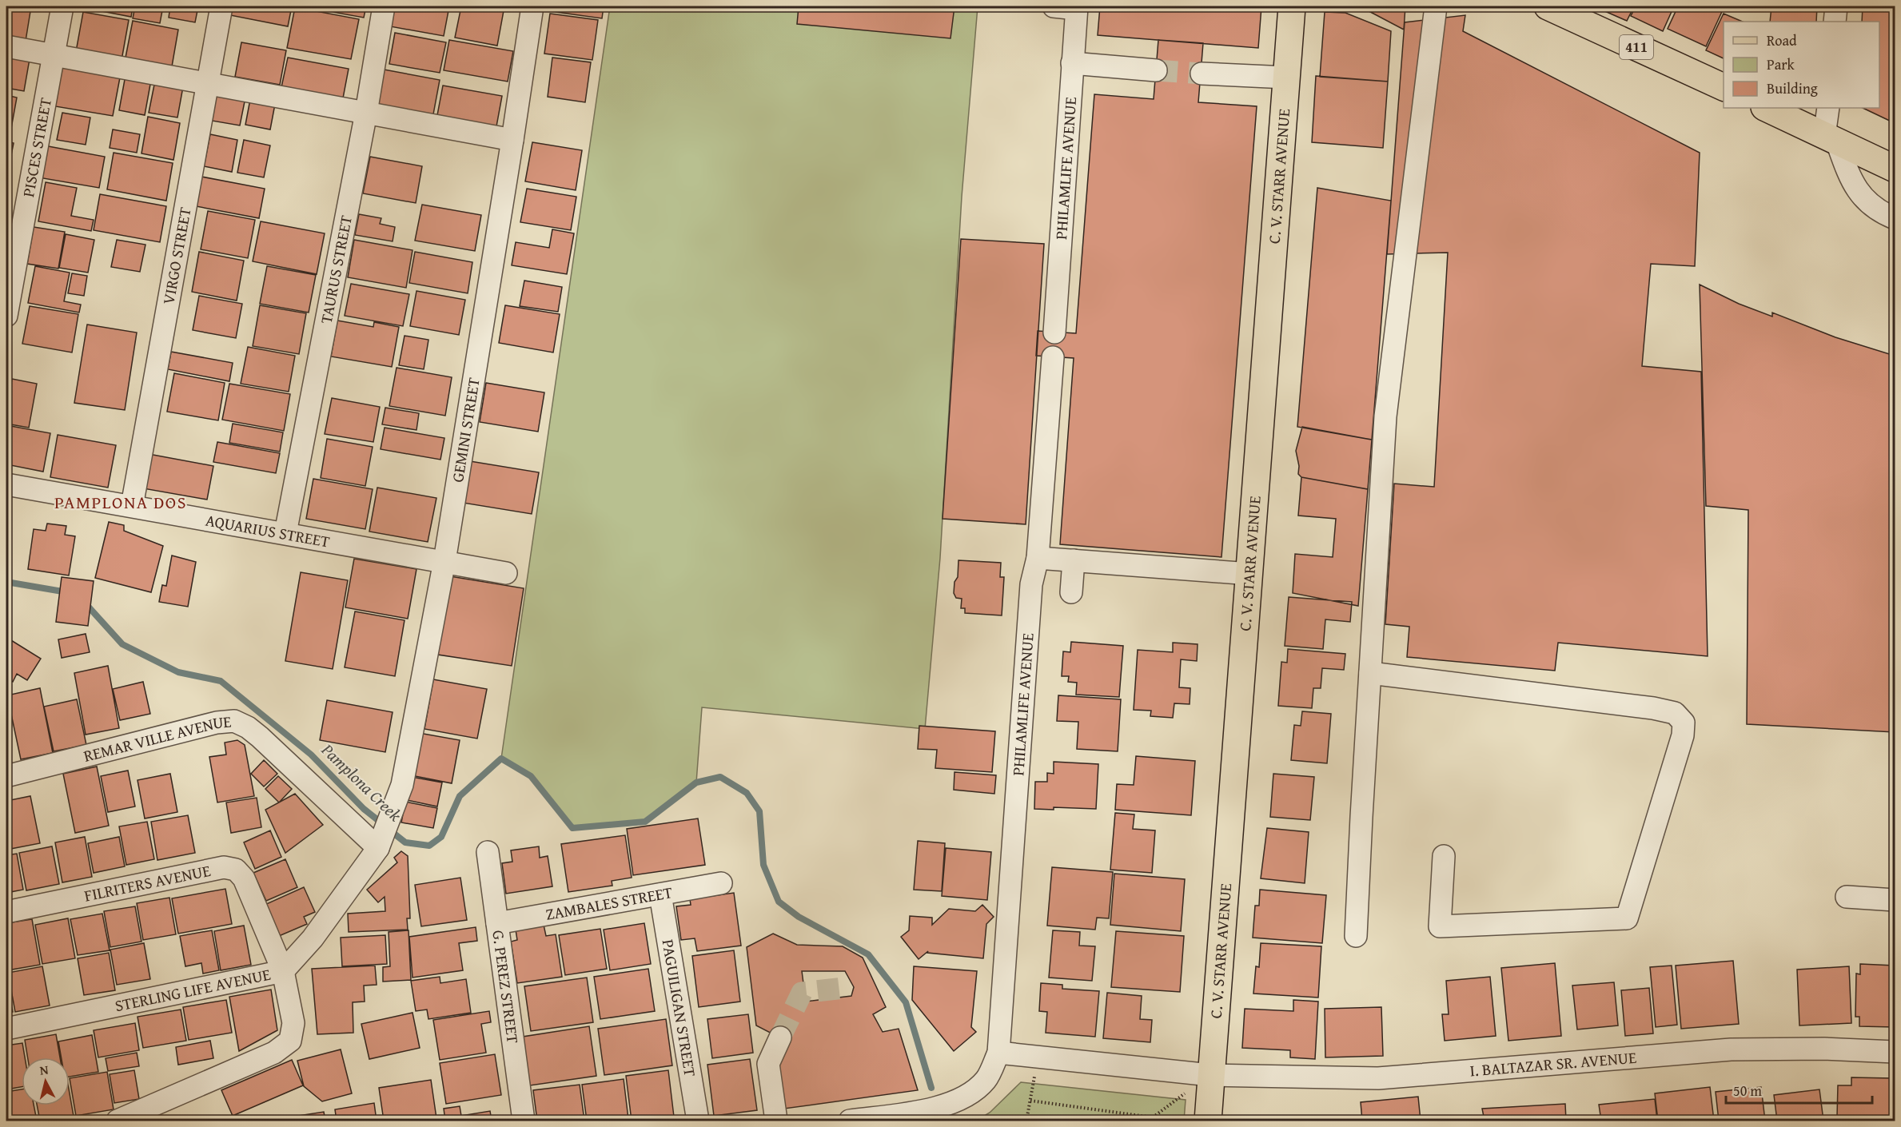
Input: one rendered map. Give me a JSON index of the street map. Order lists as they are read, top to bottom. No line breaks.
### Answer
{"streets":{"main road":["411","C. V. STARR AVENUE"],"street":["PISCES STREET","PHILAMLIFE AVENUE","VIRGO STREET","TAURUS STREET","GEMINI STREET","AQUARIUS STREET","REMAR VILLE AVENUE","FILRITERS AVENUE","ZAMBALES STREET","G. PEREZ STREET","STERLING LIFE AVENUE","PAGUILIGAN STREET","I. BALTAZAR SR. AVENUE"]},"crossings":[["PHILAMLIFE AVENUE","I. BALTAZAR SR. AVENUE"],["C. V. STARR AVENUE","I. BALTAZAR SR. AVENUE"],["VIRGO STREET","AQUARIUS STREET"],["TAURUS STREET","AQUARIUS STREET"],["GEMINI STREET","AQUARIUS STREET"],["GEMINI STREET","REMAR VILLE AVENUE"],["GEMINI STREET","STERLING LIFE AVENUE"],["REMAR VILLE AVENUE","STERLING LIFE AVENUE"],["FILRITERS AVENUE","STERLING LIFE AVENUE"],["ZAMBALES STREET","G. PEREZ STREET"],["ZAMBALES STREET","PAGUILIGAN STREET"]],"districts":["PAMPLONA DOS"],"water":["Pamplona Creek"],"legend":["Road","Park","Building"],"scale_bar":"50 m","north":"top"}
